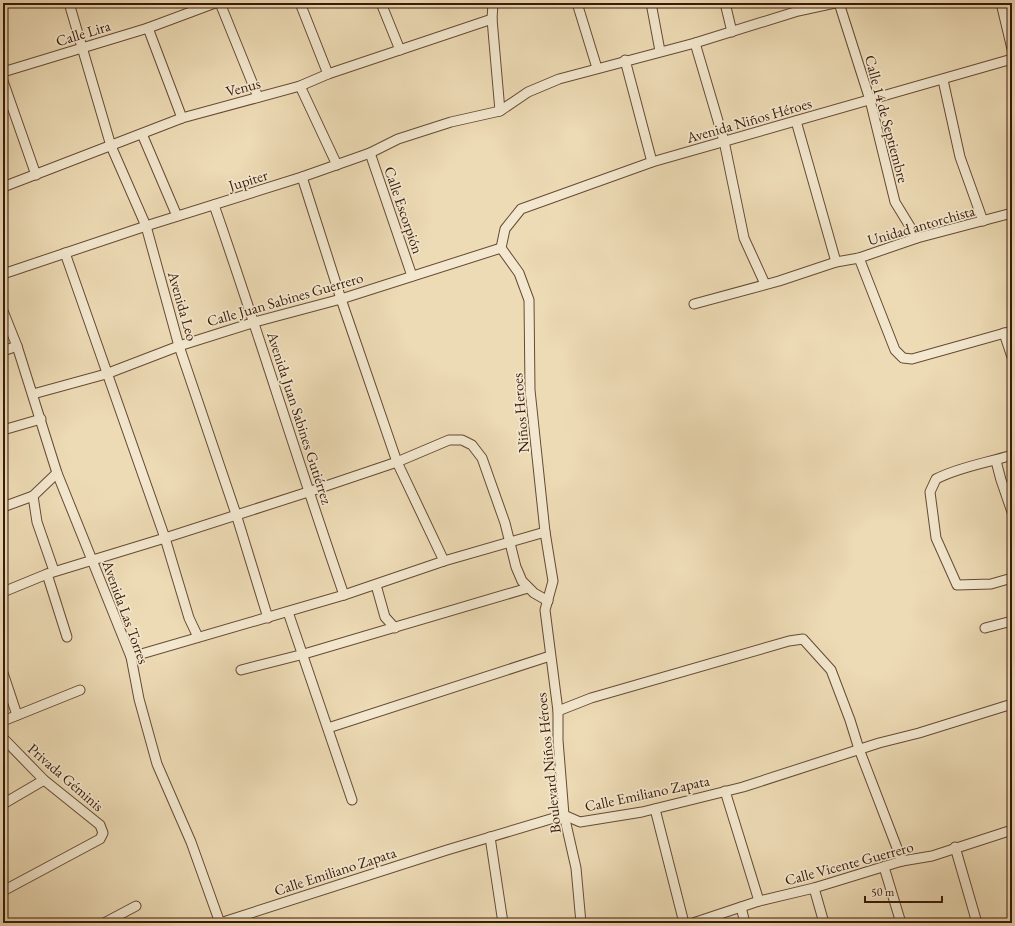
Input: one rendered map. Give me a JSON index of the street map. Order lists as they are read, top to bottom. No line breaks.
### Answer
{"streets":{"street":["Calle Lira","Venus","Calle 14 de Septiembre","Avenida Niños Héroes","Jupiter","Calle Escorpión","Unidad antorchista","Calle Juan Sabines Guerrero","Avenida Leo","Niños Heroes","Avenida Juan Sabines Gutiérrez","Avenida Las Torres","Boulevard Niños Héroes","Privada Géminis","Calle Emiliano Zapata","Calle Vicente Guerrero"]},"crossings":[["Calle Lira","Avenida Leo"],["Venus","Avenida Leo"],["Calle 14 de Septiembre","Avenida Niños Héroes"],["Calle 14 de Septiembre","Unidad antorchista"],["Avenida Niños Héroes","Calle Juan Sabines Guerrero"],["Avenida Niños Héroes","Niños Heroes"],["Jupiter","Calle Escorpión"],["Jupiter","Avenida Leo"],["Jupiter","Avenida Juan Sabines Gutiérrez"],["Calle Escorpión","Calle Juan Sabines Guerrero"],["Calle Juan Sabines Guerrero","Avenida Leo"],["Calle Juan Sabines Guerrero","Niños Heroes"],["Calle Juan Sabines Guerrero","Avenida Juan Sabines Gutiérrez"],["Calle Juan Sabines Guerrero","Avenida Las Torres"],["Niños Heroes","Boulevard Niños Héroes"],["Avenida Las Torres","Calle Emiliano Zapata"],["Boulevard Niños Héroes","Calle Emiliano Zapata"]],"scale_bar":"50 m"}
